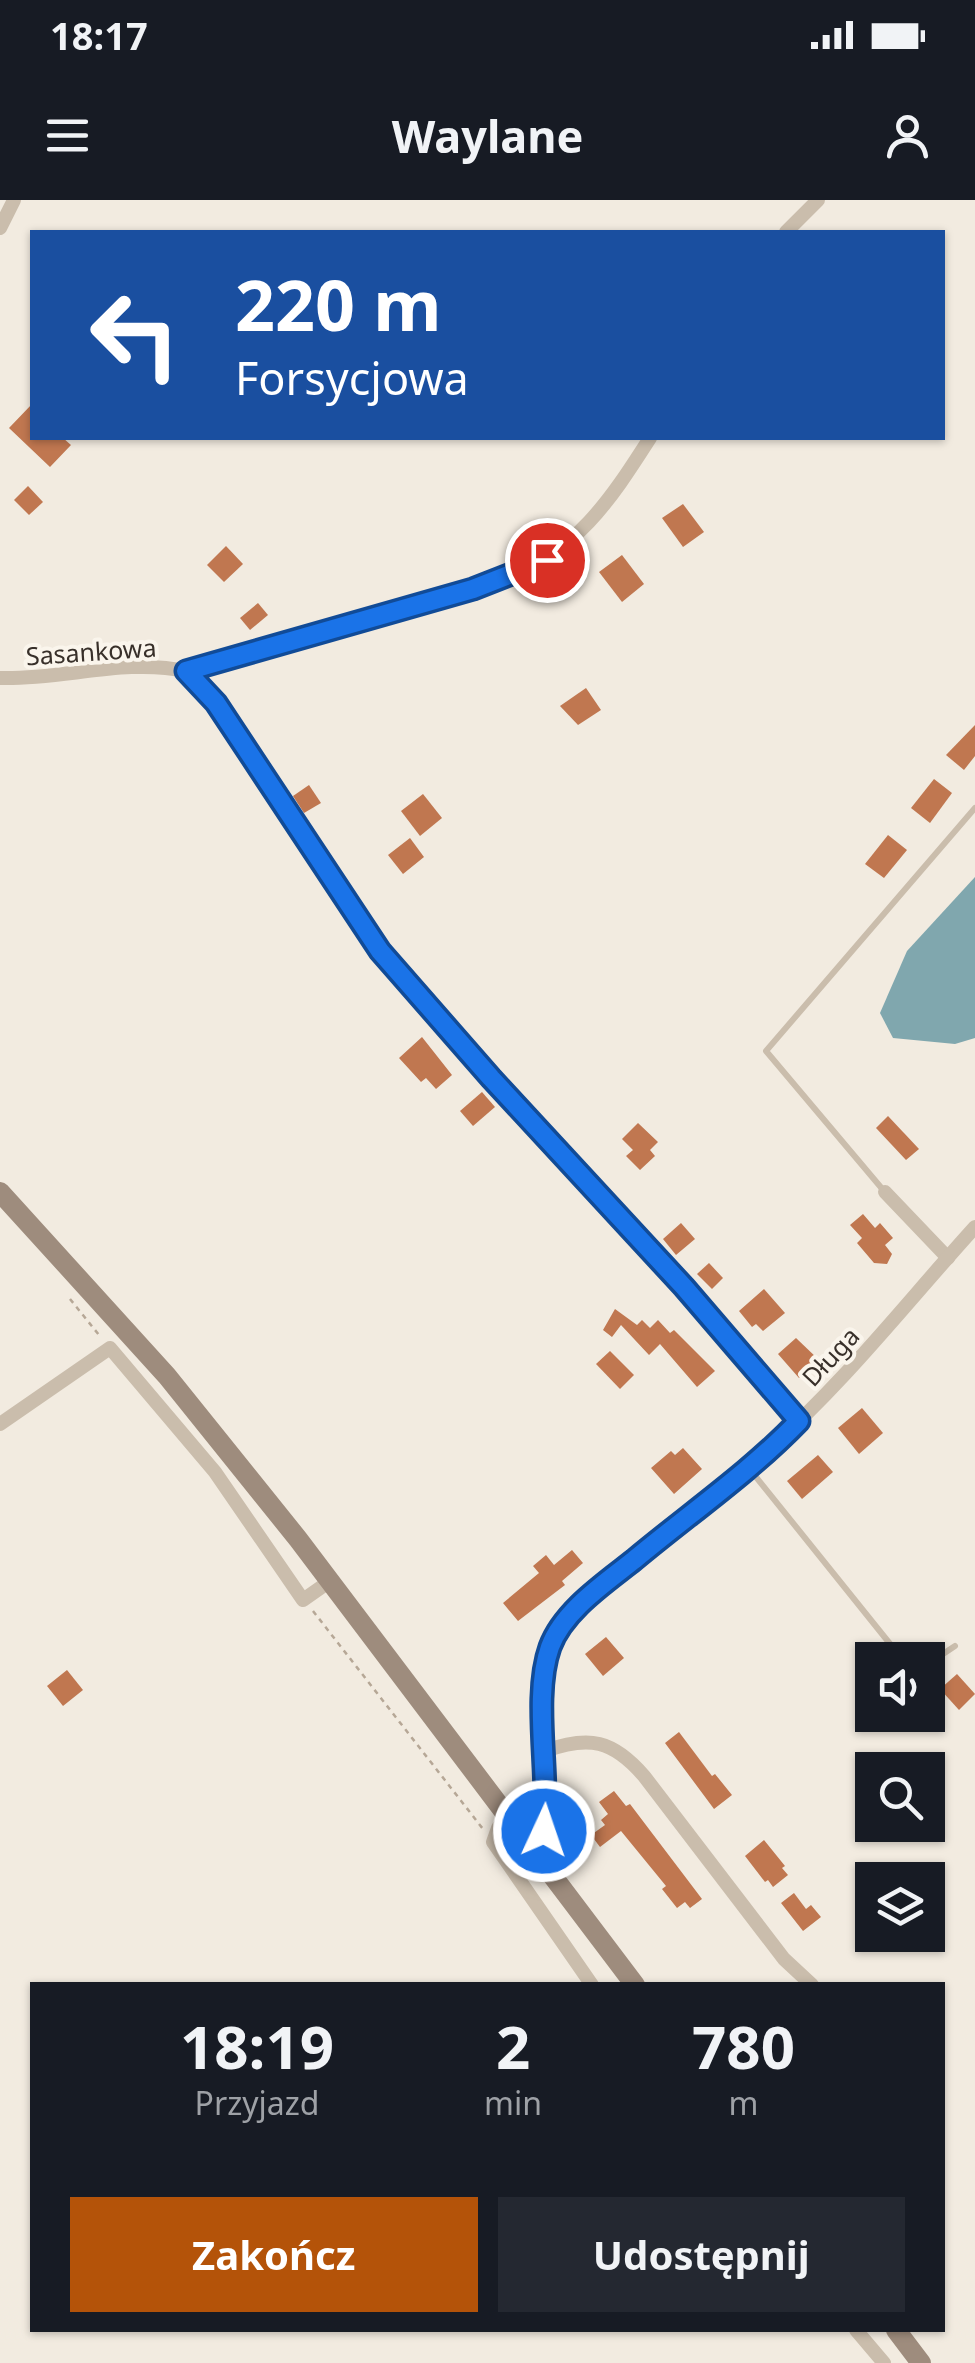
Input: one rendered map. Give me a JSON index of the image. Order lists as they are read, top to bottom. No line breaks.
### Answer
{"streets":{"street":["Sasankowa","Długa"]},"page":{"status":"18:17","header":"Waylane","turn":["220 m","Forsycjowa"],"eta":["18:19","Przyjazd","2","min","780","m"],"buttons":["Zakończ","Udostępnij"]}}
